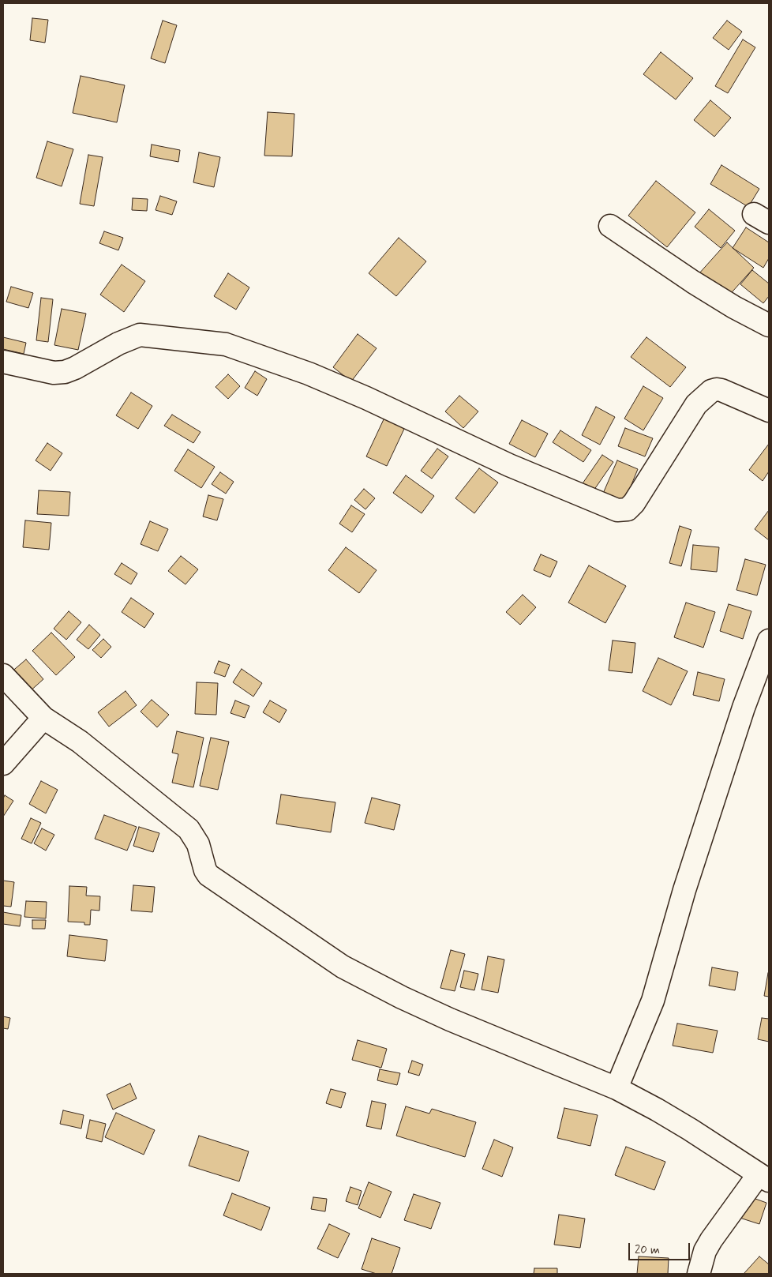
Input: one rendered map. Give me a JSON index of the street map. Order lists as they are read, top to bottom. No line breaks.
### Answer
{"scale_bar":"20 m"}
